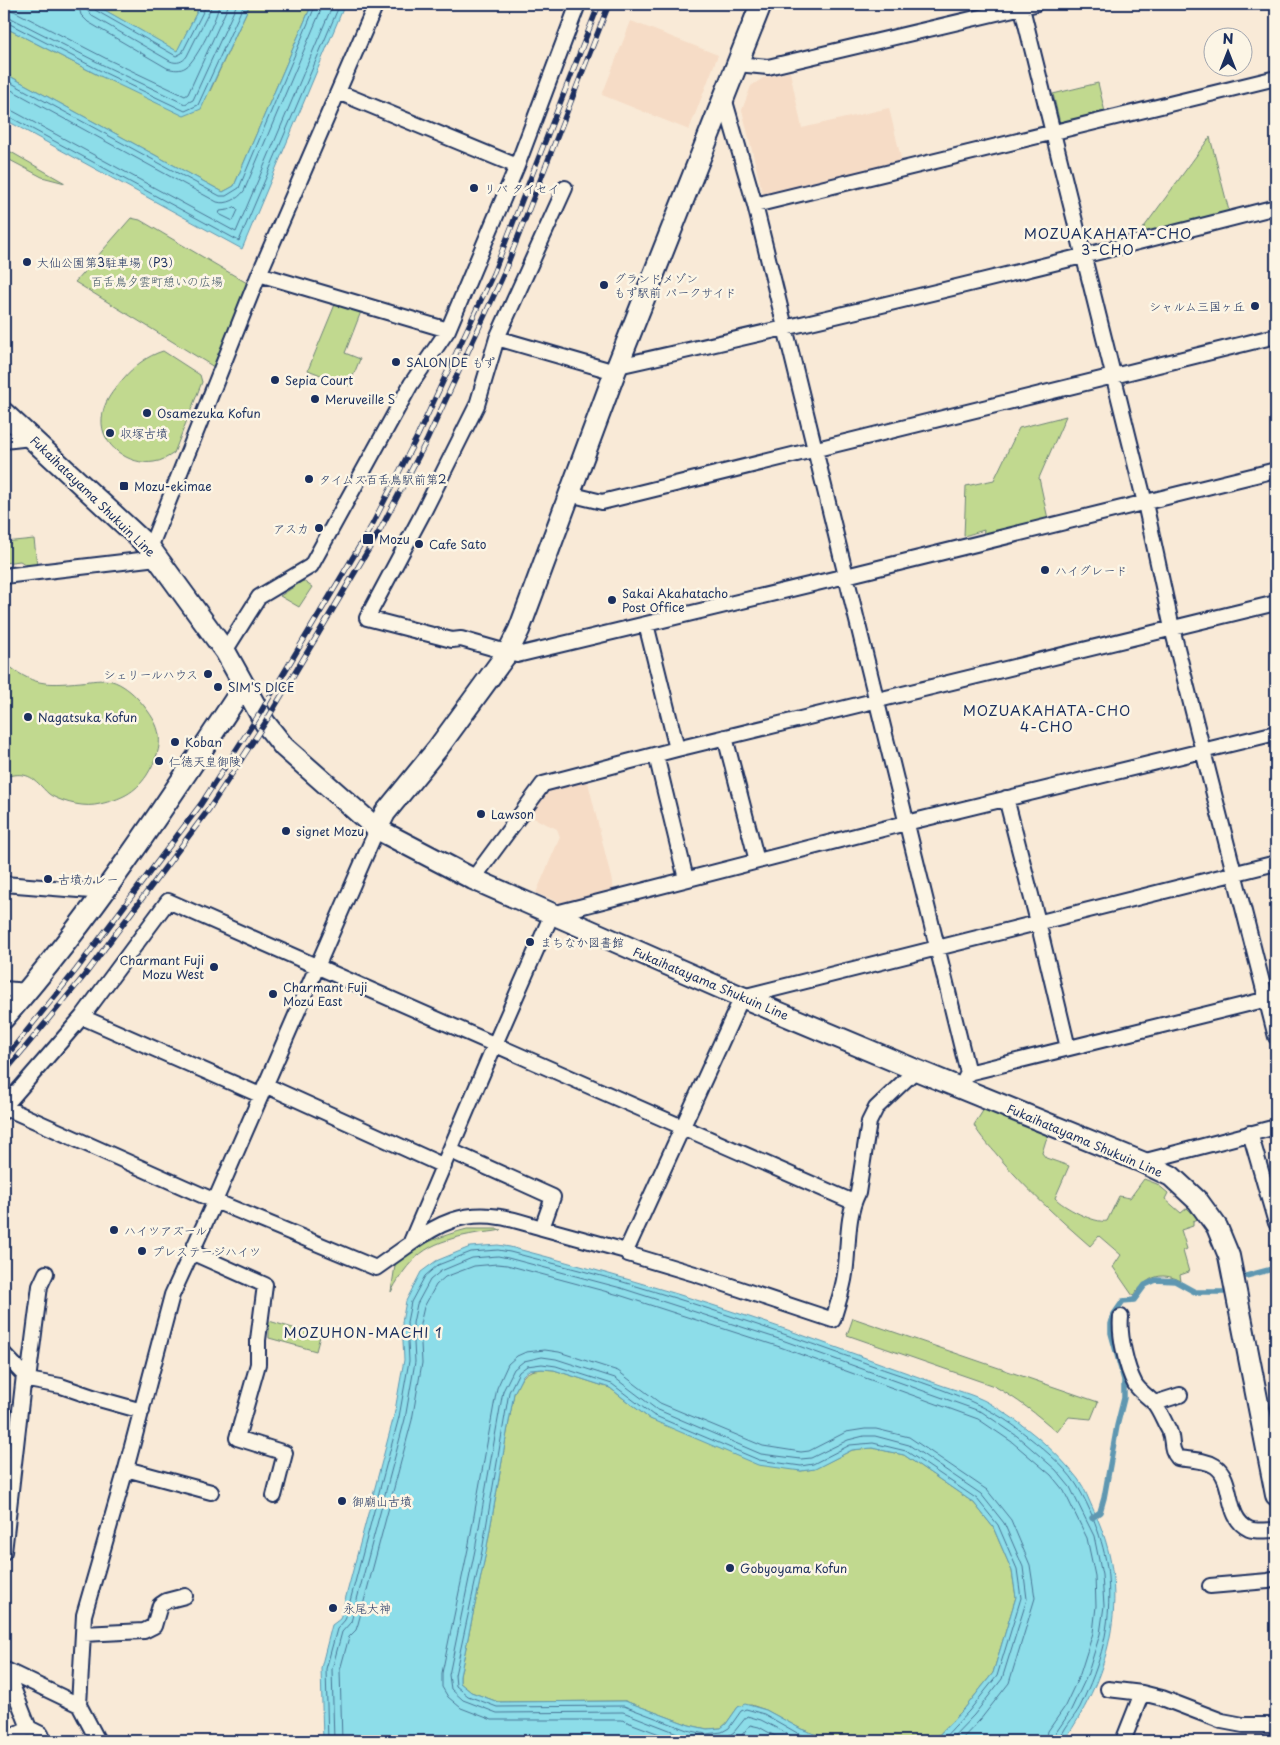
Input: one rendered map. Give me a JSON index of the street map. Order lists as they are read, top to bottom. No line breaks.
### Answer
{"streets":{"main road":["Fukaihatayama Shukuin Line"]},"districts":["MOZUAKAHATA-CHO 3-CHO","MOZUAKAHATA-CHO 4-CHO","MOZUHON-MACHI 1"],"parks":["百舌鳥夕雲町憩いの広場"],"places":{"other":["リバ タイセイ","大仙公園第3駐車場（P3）","グランドメゾン もず駅前 パークサイド","シャルム三国ヶ丘","SALON DE もず","Sepia Court","Meruveille S","Osamezuka Kofun","収塚古墳","タイムズ百舌鳥駅前第2","アスカ","Cafe Sato","ハイグレード","Sakai Akahatacho Post Office","シェリールハウス","SIM'S DICE","Nagatsuka Kofun","Koban","仁徳天皇御陵","Lawson","signet Mozu","古墳カレー","まちなか図書館","Charmant Fuji Mozu West","Charmant Fuji Mozu East","ハイツアズール","プレステージハイツ","御廟山古墳","Gobyoyama Kofun","永尾大神"],"transit":["Mozu-ekimae","Mozu"]},"north":"top"}
